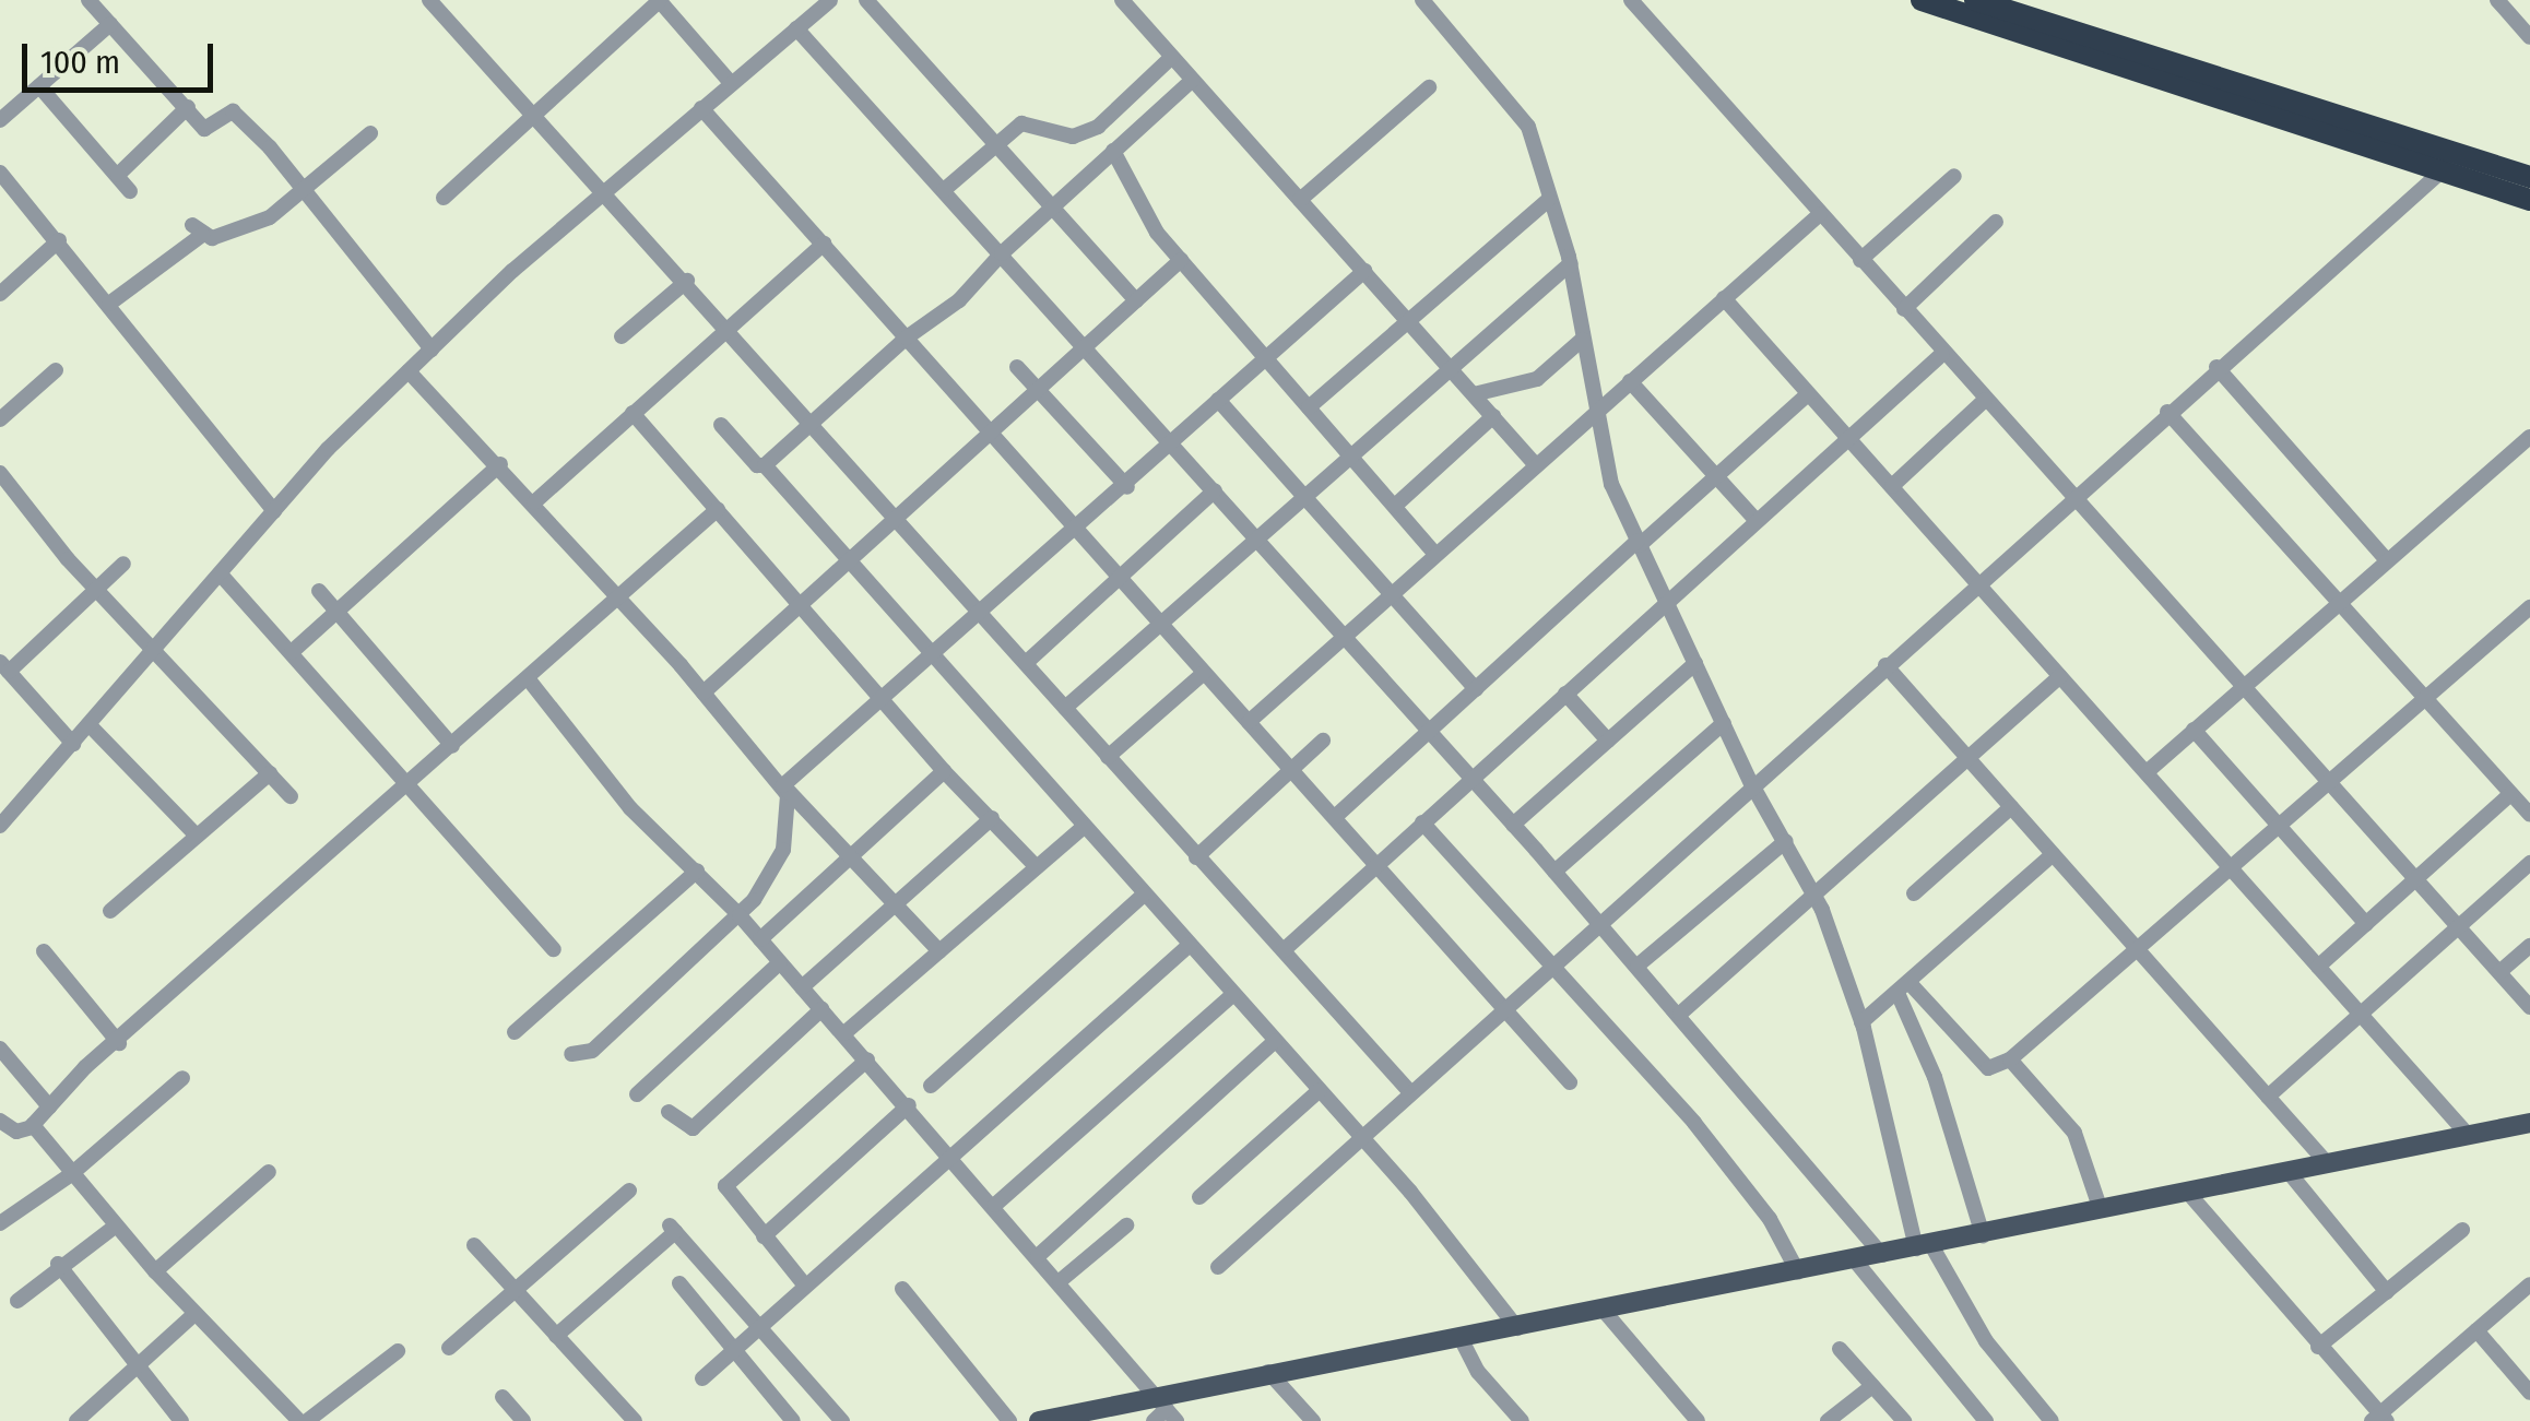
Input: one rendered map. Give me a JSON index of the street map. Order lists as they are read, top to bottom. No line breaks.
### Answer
{"scale_bar":"100 m"}
